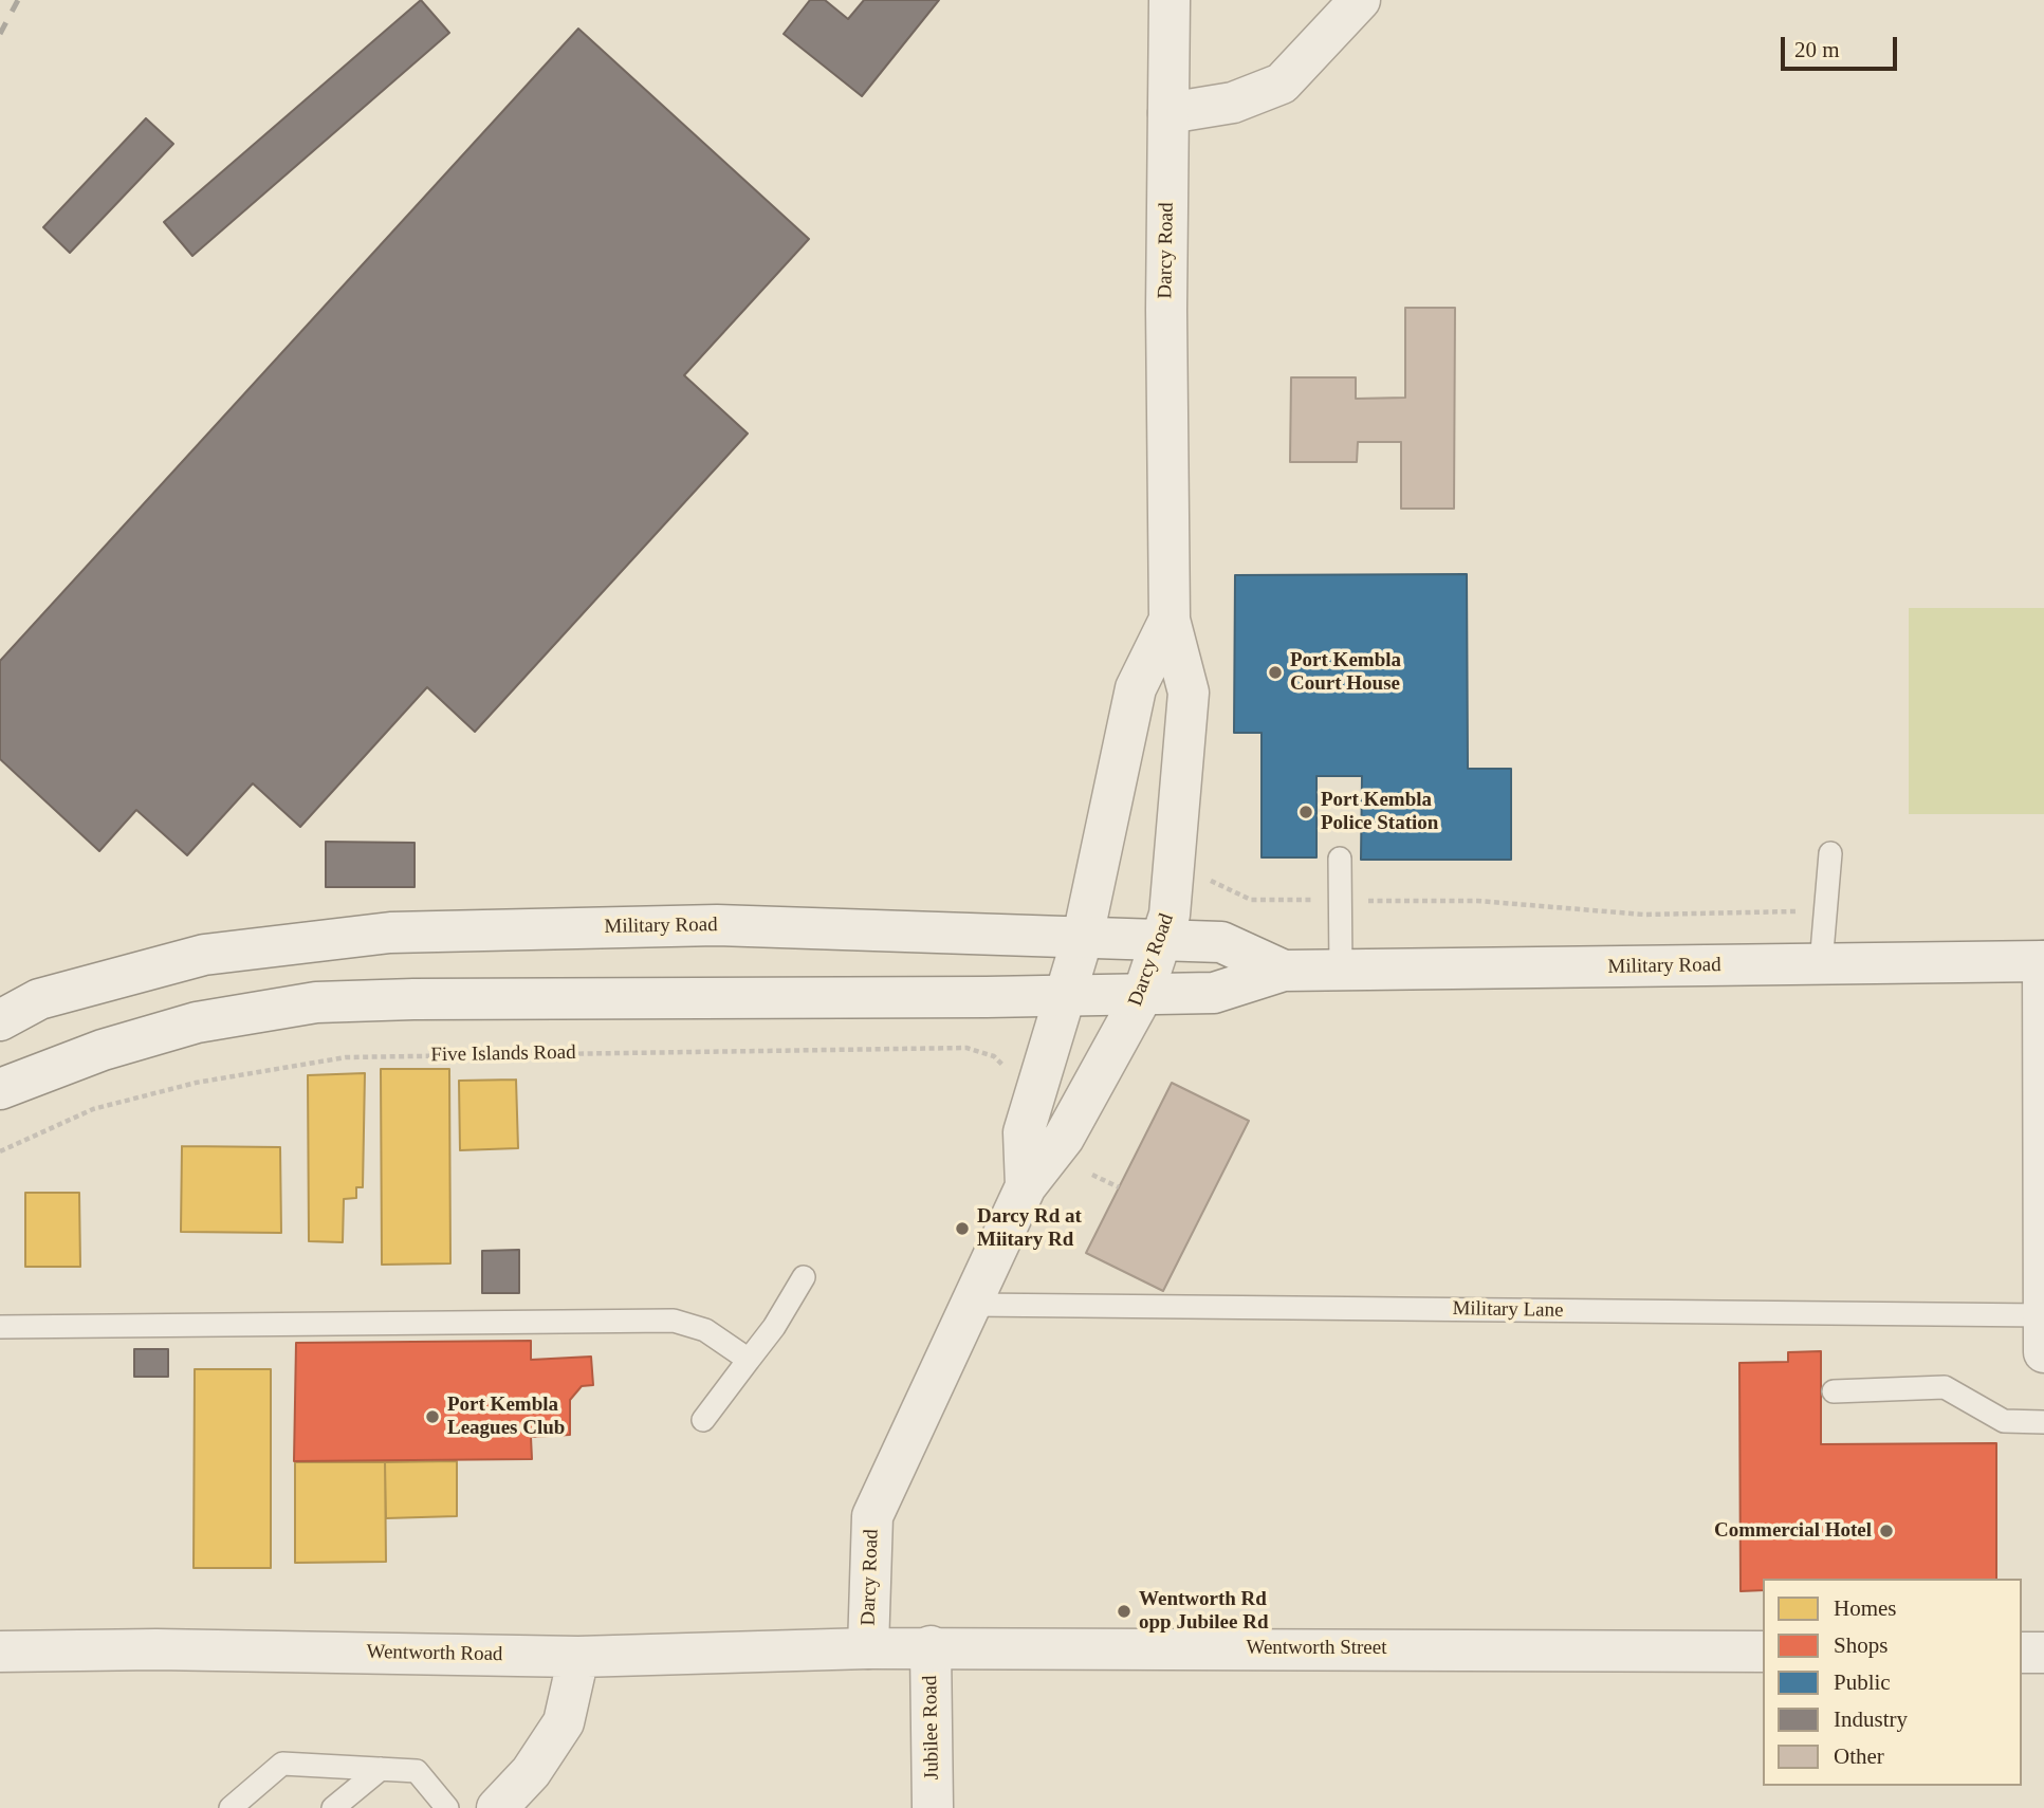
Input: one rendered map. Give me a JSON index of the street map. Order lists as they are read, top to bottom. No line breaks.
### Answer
{"streets":{"street":["Darcy Road","Military Road","Wentworth Street","Wentworth Road","Jubilee Road"],"lane":["Military Lane"],"path":["Five Islands Road"]},"crossings":[["Darcy Road","Military Road"],["Darcy Road","Military Lane"],["Darcy Road","Wentworth Street"],["Darcy Road","Wentworth Road"],["Wentworth Street","Wentworth Road"],["Wentworth Street","Jubilee Road"]],"places":["Port Kembla Court House","Port Kembla Police Station","Darcy Rd at Miitary Rd","Port Kembla Leagues Club","Commercial Hotel","Wentworth Rd opp Jubilee Rd"],"legend":["Homes","Shops","Public","Industry","Other"],"scale_bar":"20 m"}
